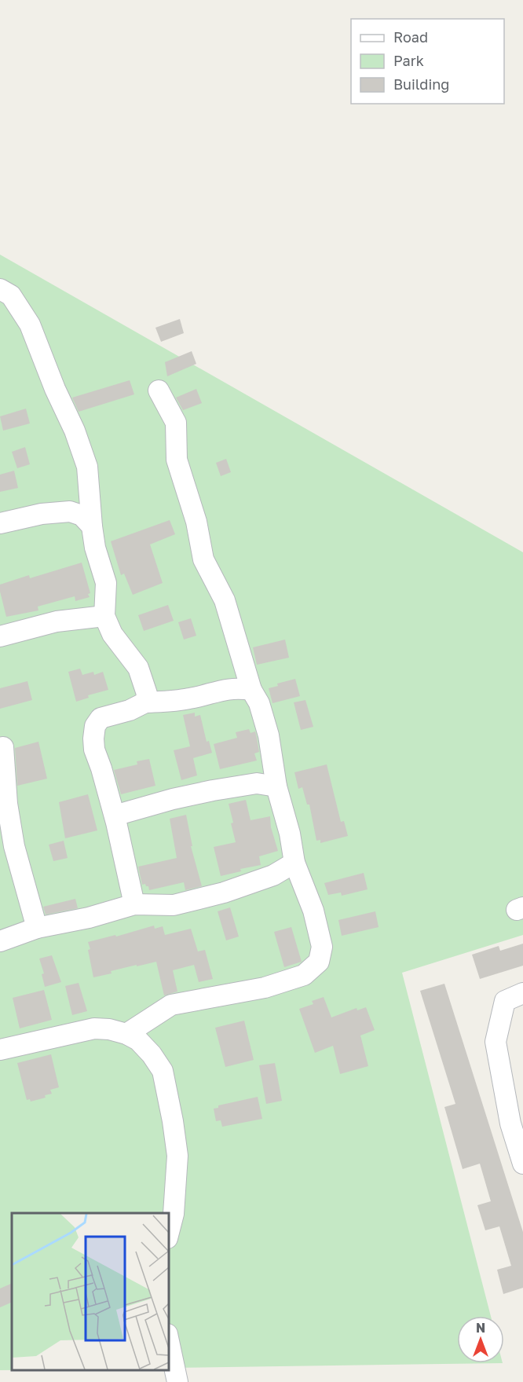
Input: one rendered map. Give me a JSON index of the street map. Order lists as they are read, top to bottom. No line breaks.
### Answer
{"legend":["Road","Park","Building"],"north":"top"}
